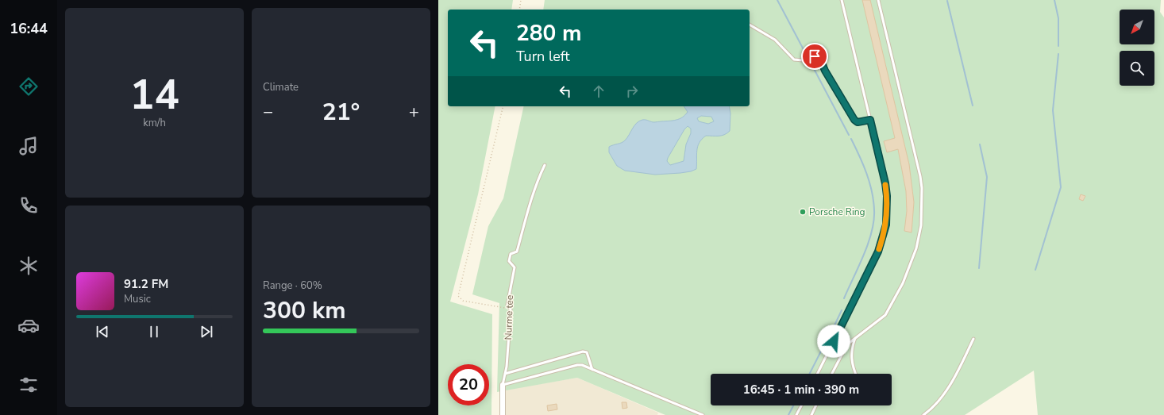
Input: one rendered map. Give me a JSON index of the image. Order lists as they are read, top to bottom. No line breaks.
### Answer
{"streets":{"lane":["Nurme tee"]},"places":["Porsche Ring"],"north":"bottom left","page":{"tabs":"16:44","tile":[["14","km/h"],"Climate",["Range · 60%","300 km"]],"turn":["280 m","Turn left"],"heat":["−","21°","+"],"song":["91.2 FM","Music"],"limit":"20","trip":"16:45 · 1 min · 390 m"}}
